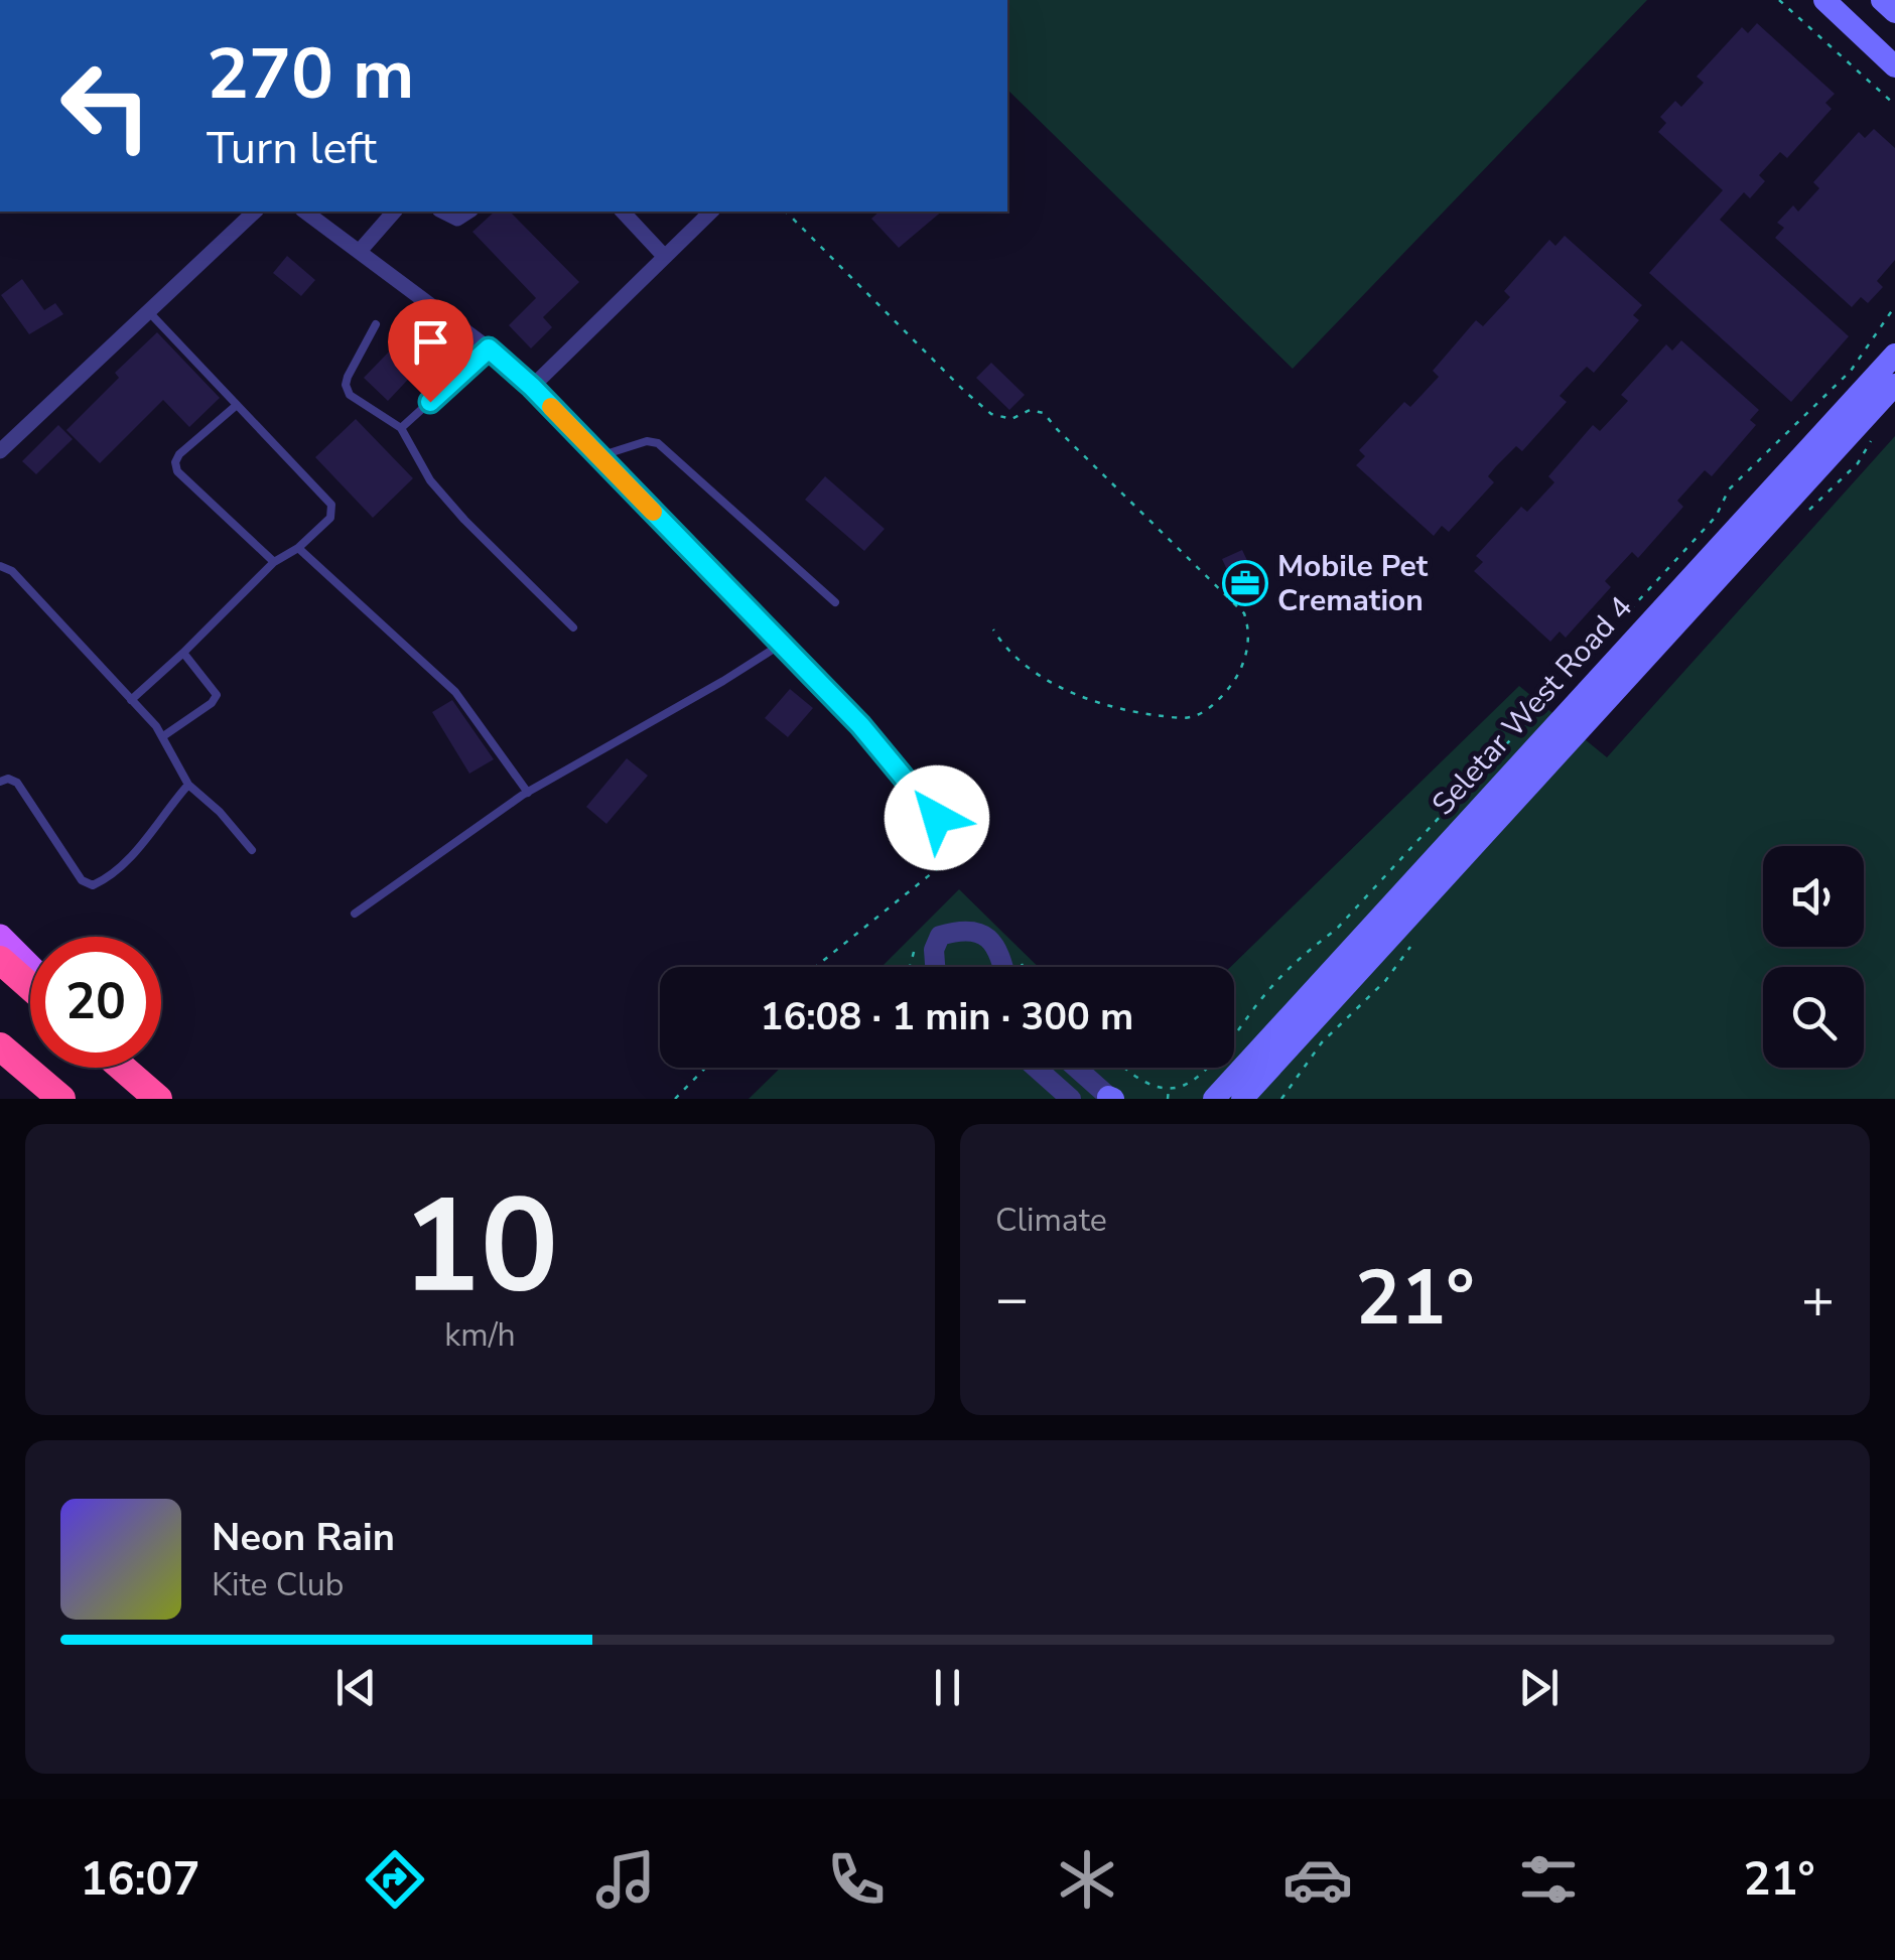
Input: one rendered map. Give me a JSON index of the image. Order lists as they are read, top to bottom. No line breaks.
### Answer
{"streets":{"main road":["Seletar West Road 4"]},"places":{"office":["Mobile Pet Cremation"]},"page":{"turn":["270 m","Turn left"],"limit":"20","trip":"16:08 · 1 min · 300 m","tile":[["10","km/h"],"Climate"],"heat":["−","21°","+"],"song":["Neon Rain","Kite Club"],"tabs":["16:07","21°"]}}
